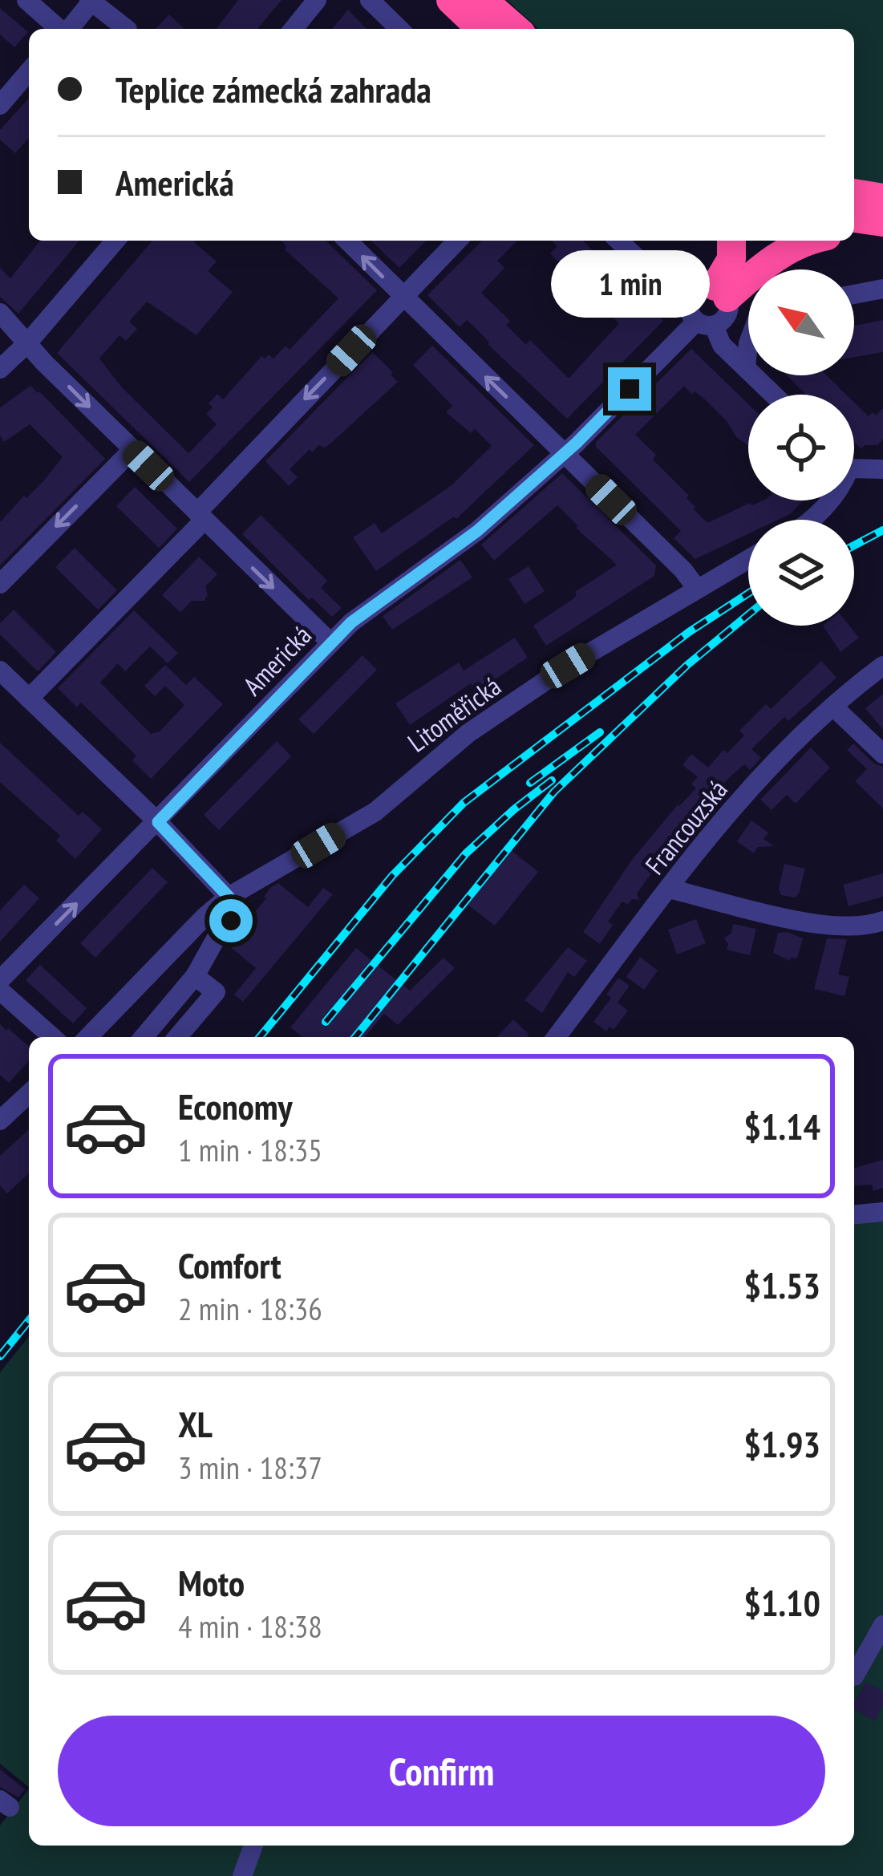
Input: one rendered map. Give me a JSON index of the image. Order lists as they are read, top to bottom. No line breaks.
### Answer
{"streets":{"street":["Americká","Litoměřická","Francouzská"]},"north":"top left","page":{"banner":["Teplice zámecká zahrada","Americká"],"bubble":"1 min","list":[{"name":"Economy","note":"1 min · 18:35","value":"$1.14"},{"name":"Comfort","note":"2 min · 18:36","value":"$1.53"},{"name":"XL","note":"3 min · 18:37","value":"$1.93"},{"name":"Moto","note":"4 min · 18:38","value":"$1.10"}],"buttons":"Confirm"}}
